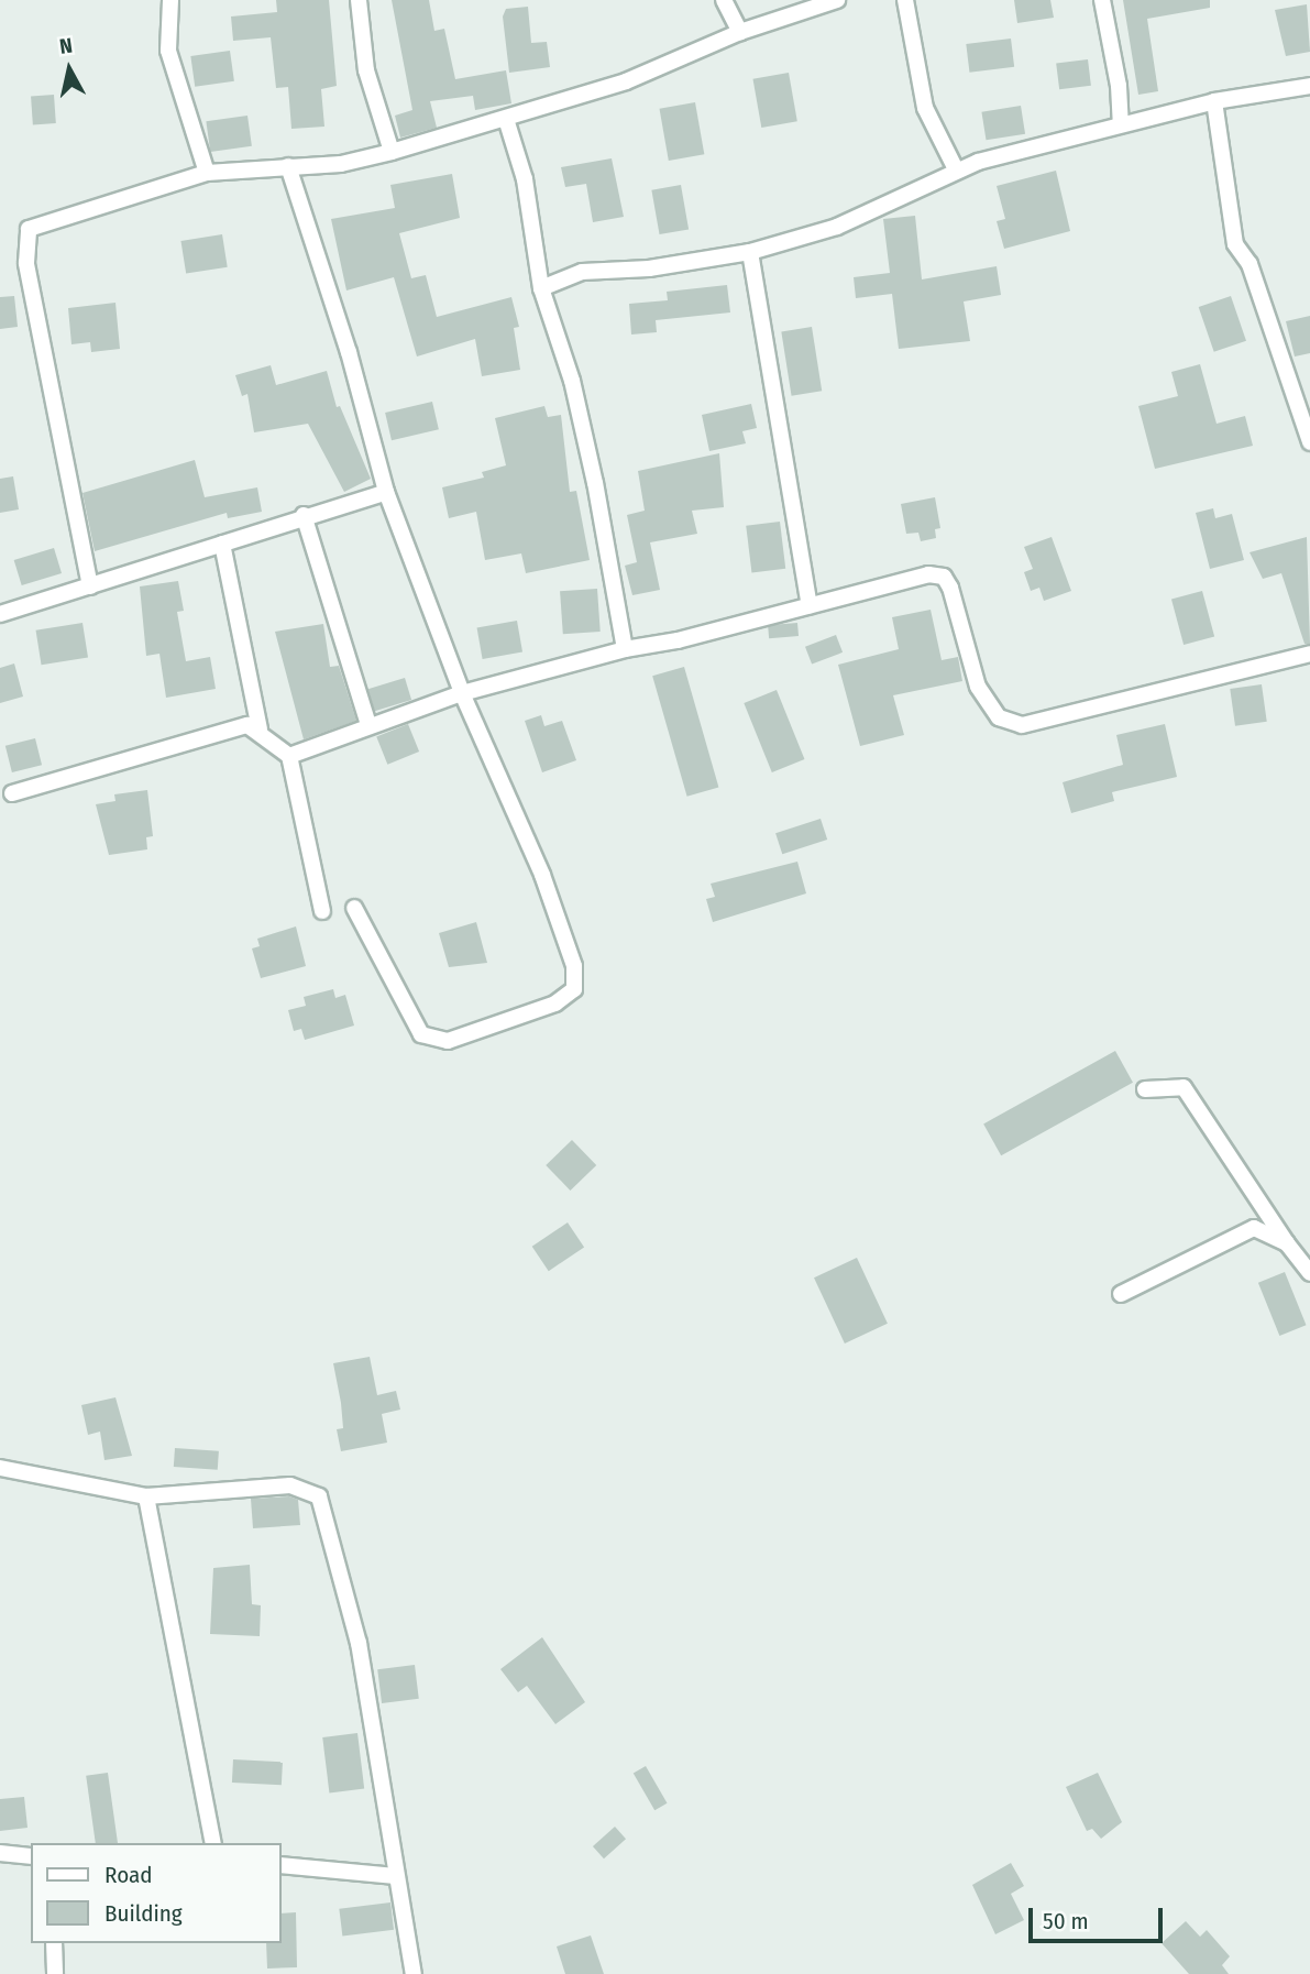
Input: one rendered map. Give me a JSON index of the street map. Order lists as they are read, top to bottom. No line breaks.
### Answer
{"legend":["Road","Building"],"scale_bar":"50 m","north":"top"}
